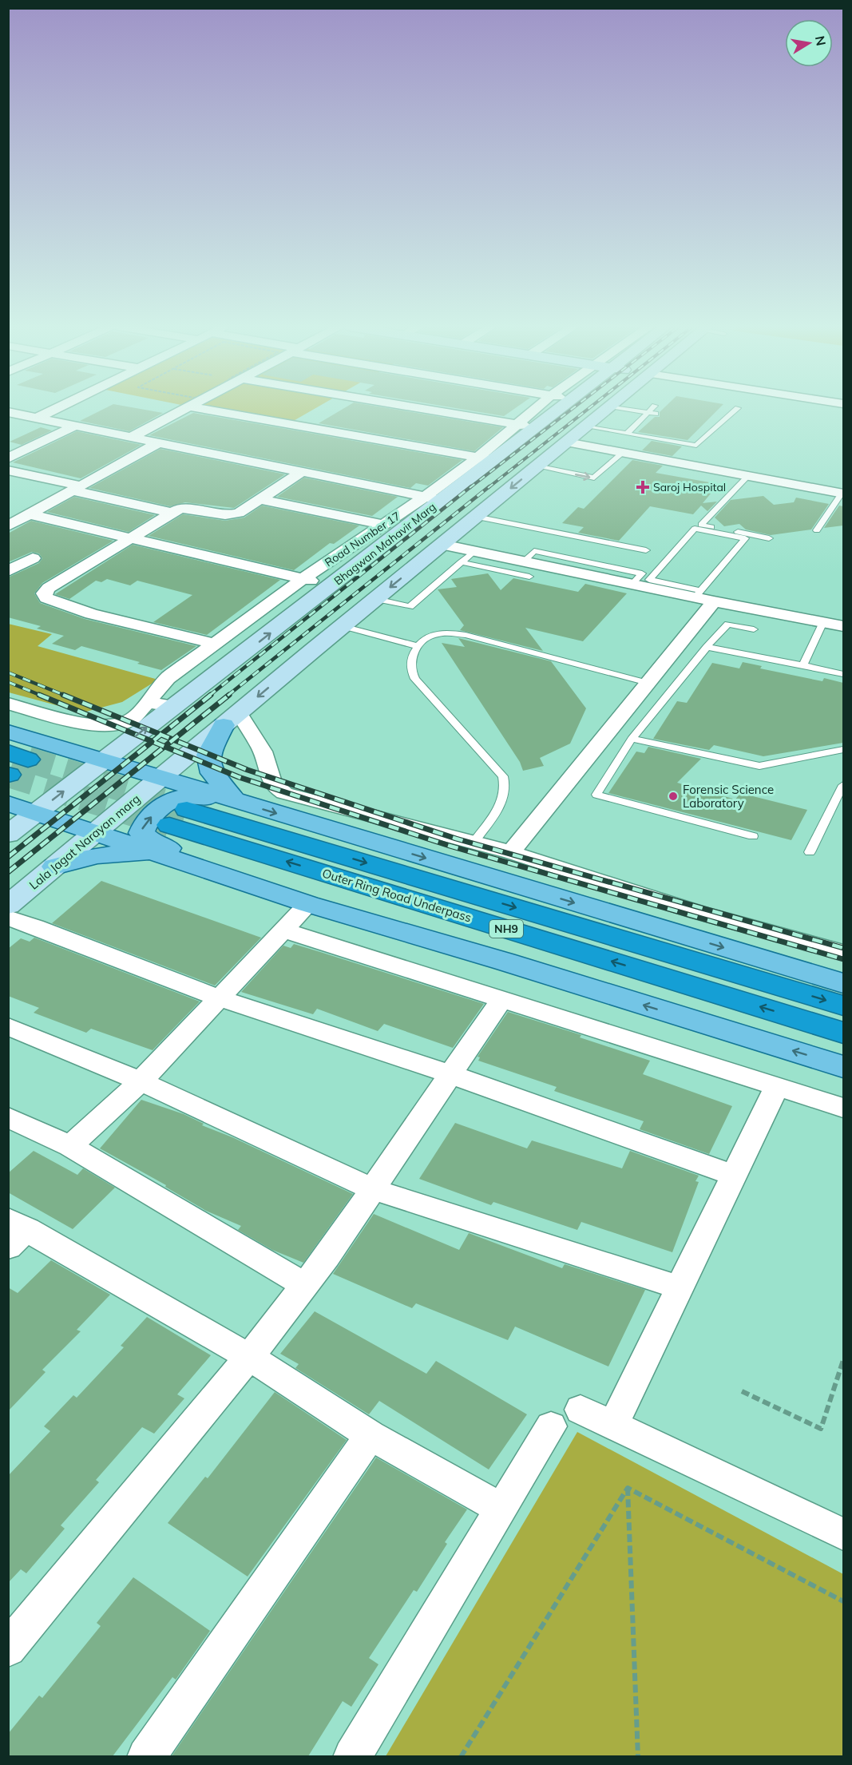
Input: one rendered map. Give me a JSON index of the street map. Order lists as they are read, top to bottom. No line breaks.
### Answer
{"streets":{"highway":["Outer Ring Road Underpass","NH9"],"main road":["Bhagwan Mahavir Marg","Lala Jagat Narayan marg"],"street":["Road Number 17"]},"crossings":[["Road Number 17","Bhagwan Mahavir Marg"]],"places":{"health":["Saroj Hospital"],"other":["Forensic Science Laboratory"]},"north":"right"}
